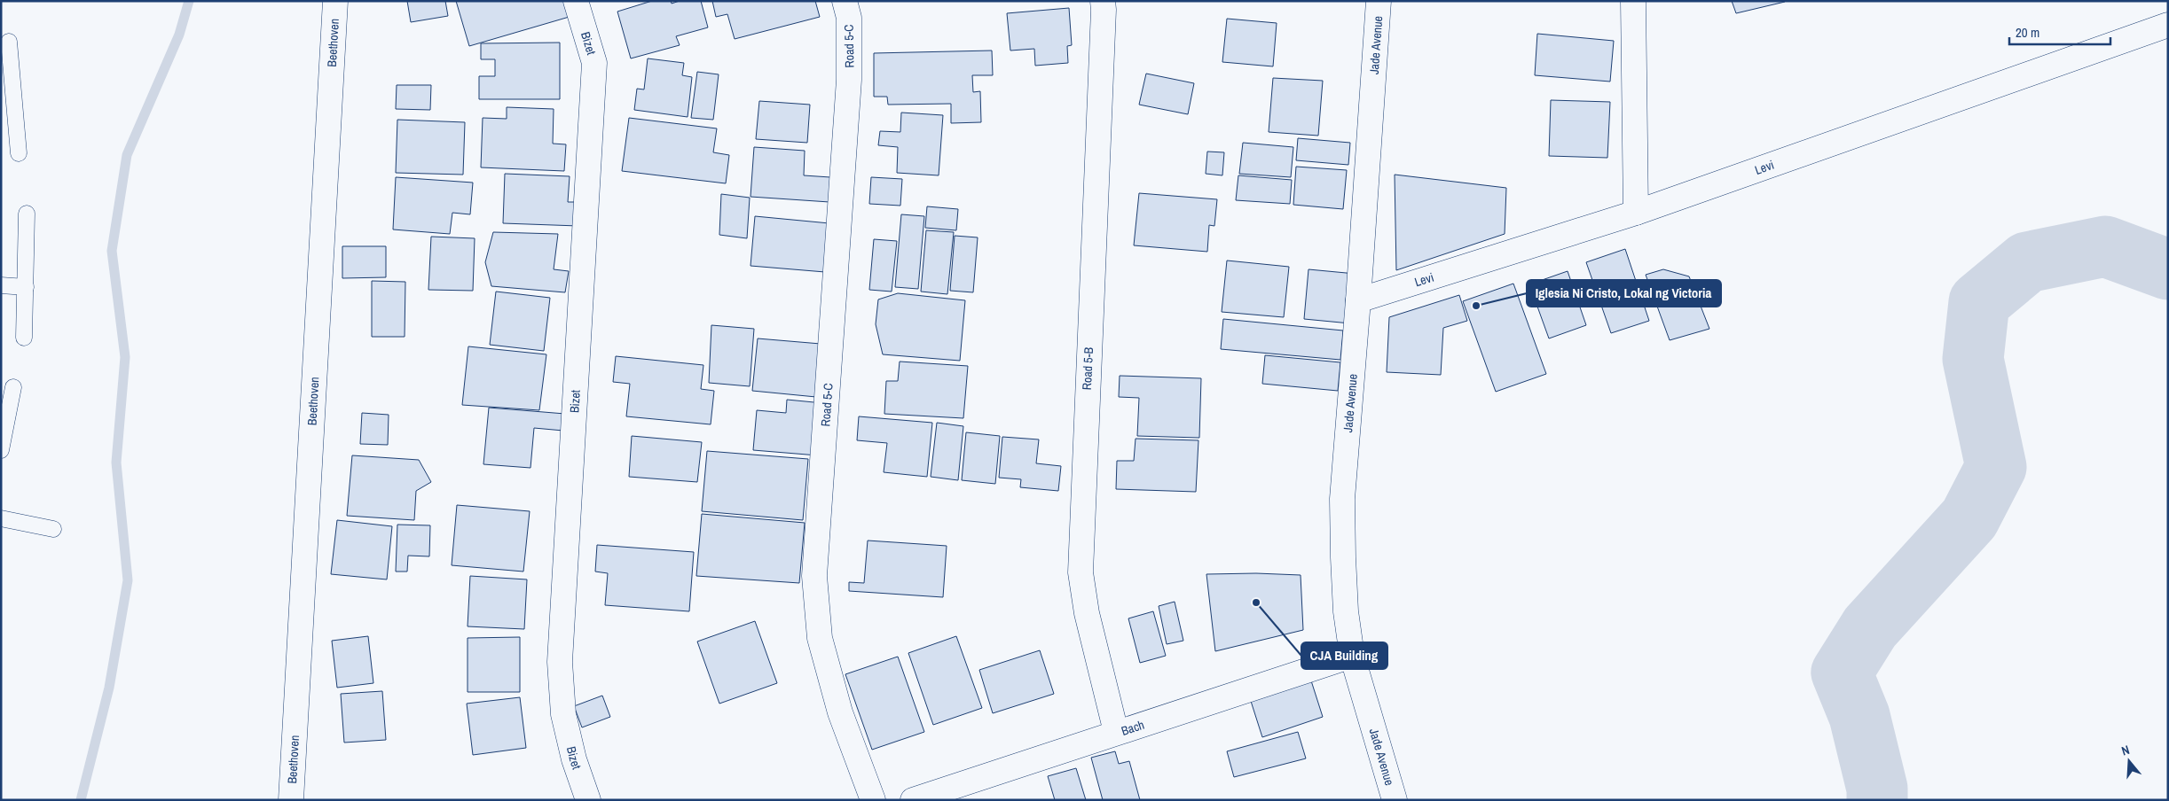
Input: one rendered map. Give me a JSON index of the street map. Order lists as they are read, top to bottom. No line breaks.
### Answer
{"streets":{"street":["Beethoven","Bizet","Jade Avenue","Road 5-C","Levi","Road 5-B","Bach"]},"crossings":[["Jade Avenue","Levi"],["Jade Avenue","Bach"],["Road 5-B","Bach"]],"places":["Iglesia Ni Cristo, Lokal ng Victoria","CJA Building"],"scale_bar":"20 m","north":"top"}
